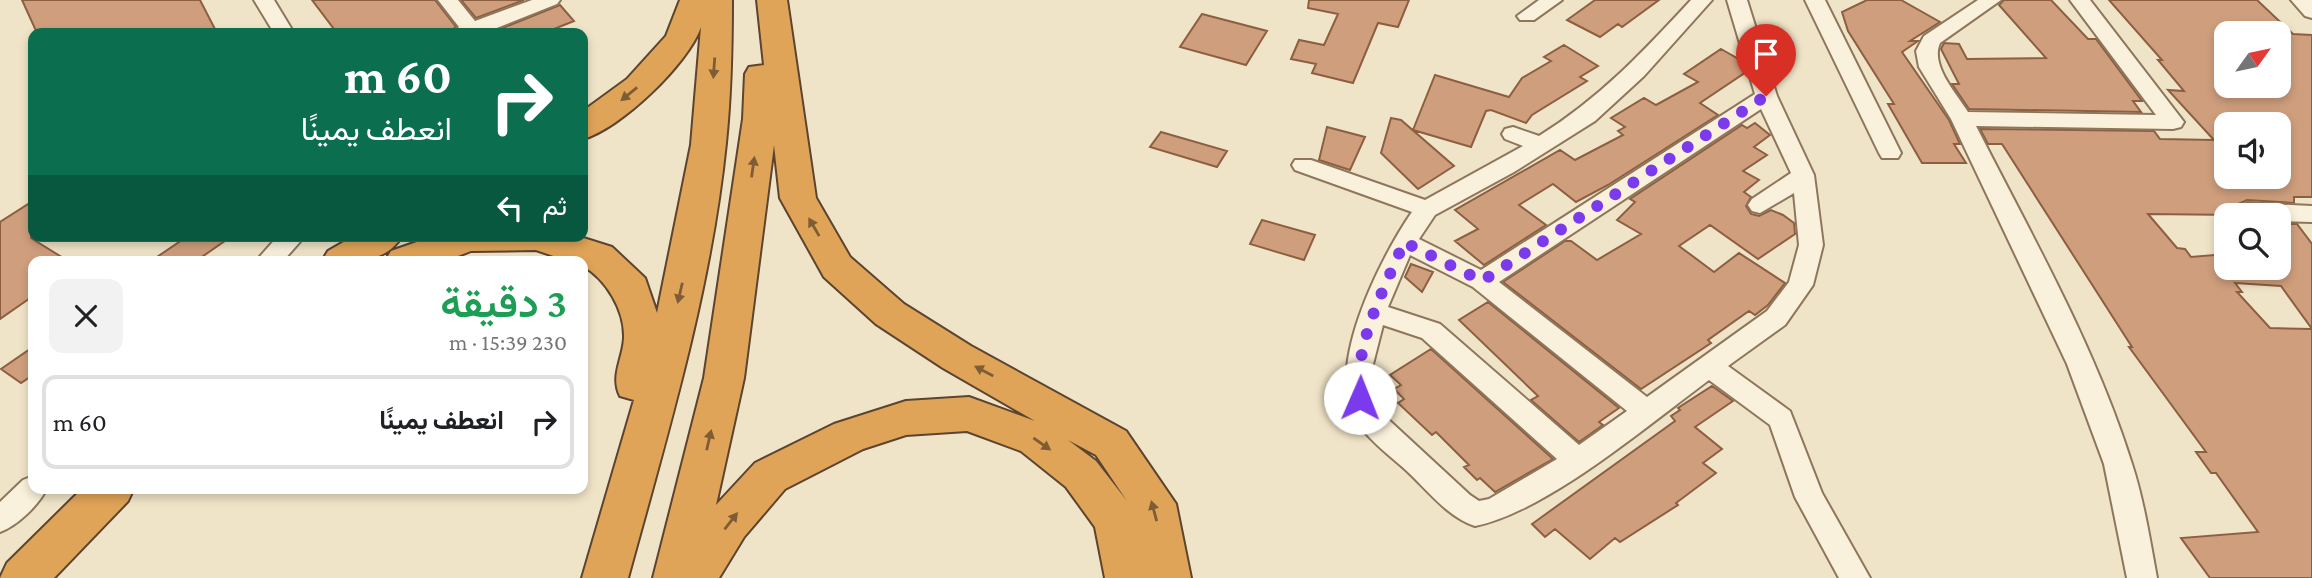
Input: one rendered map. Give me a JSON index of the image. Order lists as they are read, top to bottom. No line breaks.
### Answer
{"north":"top right","page":{"turn":["60 m","انعطف يمينًا"],"then":"ثم","heading":["3 دقيقة","230 m · 15:39"],"list":[{"name":"انعطف يمينًا","value":"60 m"}]}}
